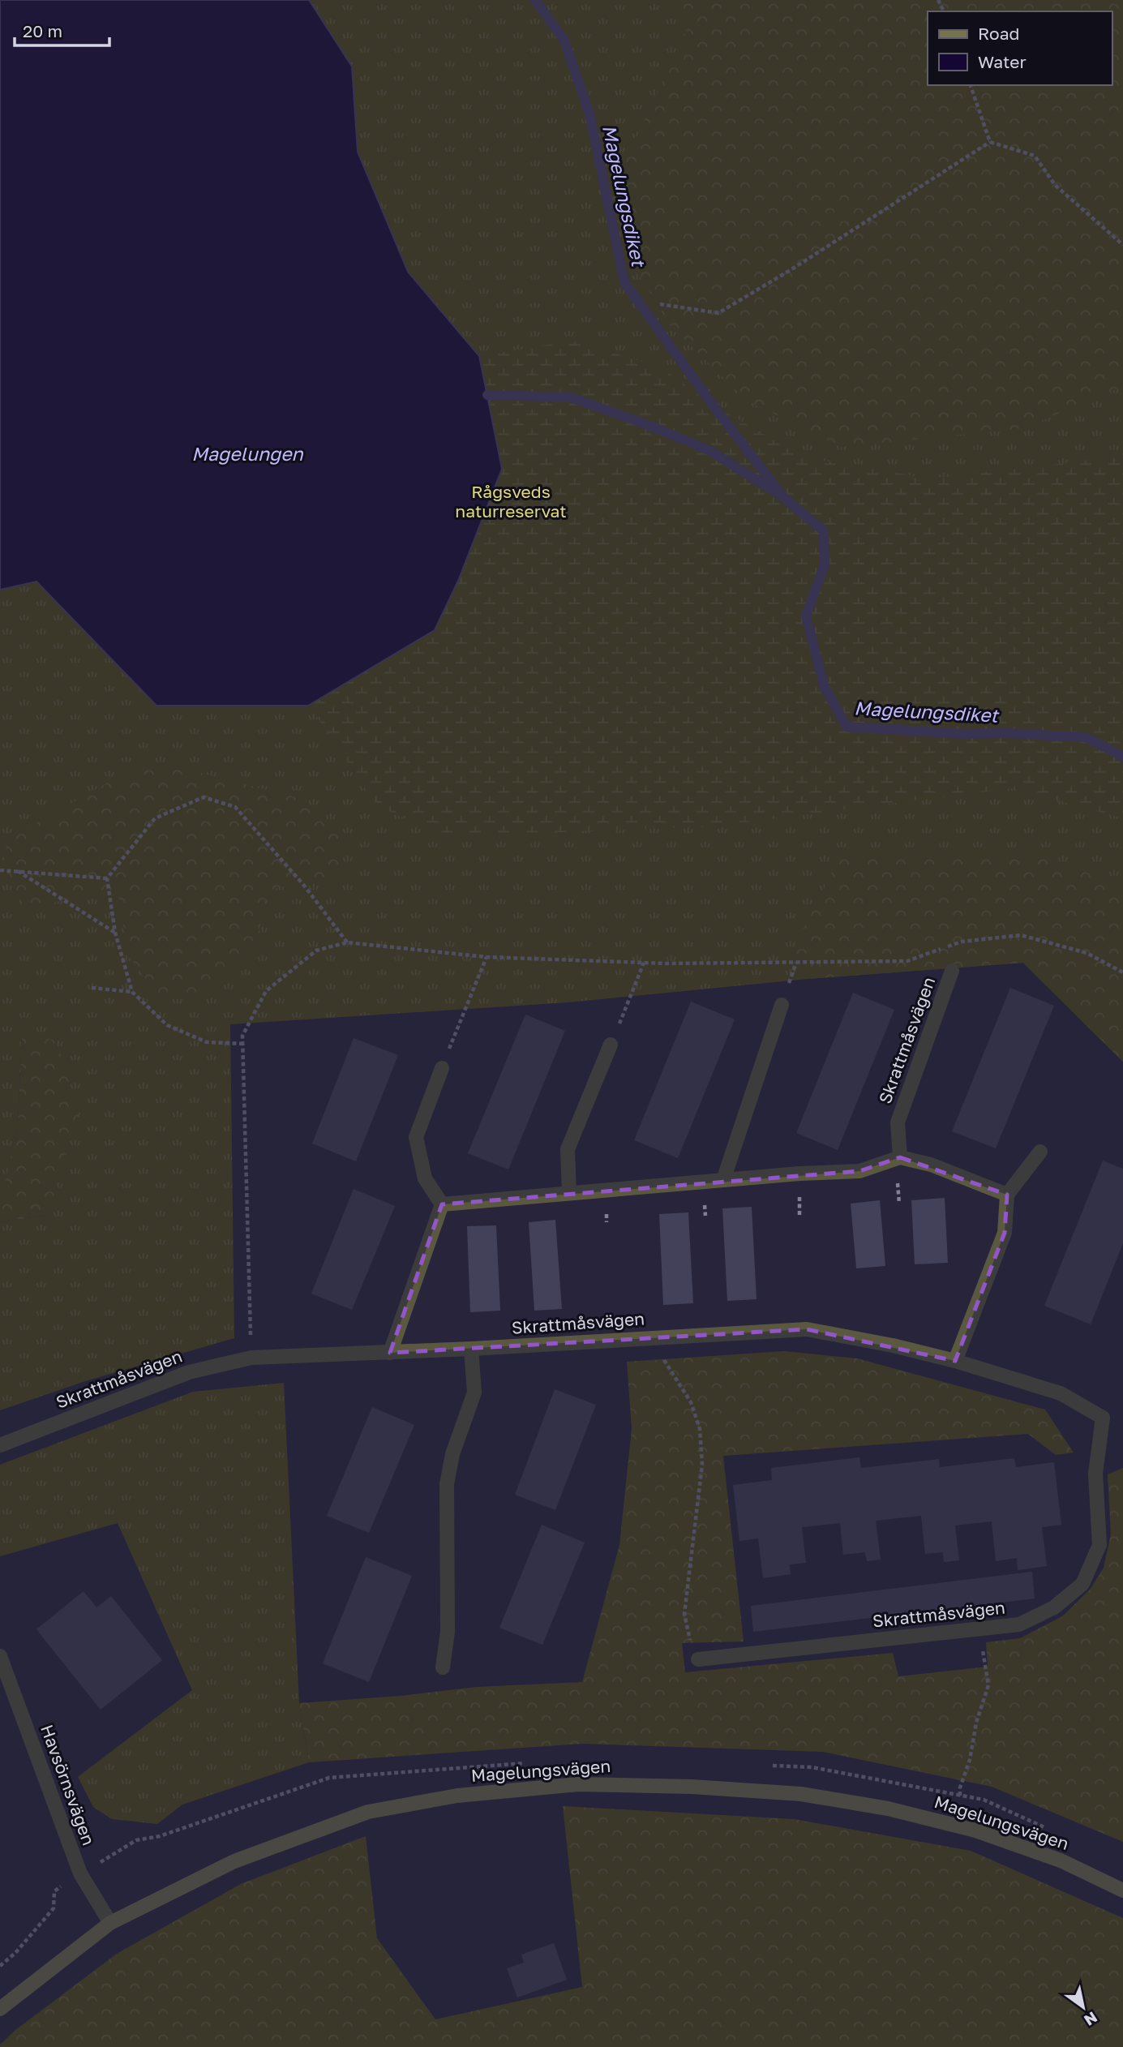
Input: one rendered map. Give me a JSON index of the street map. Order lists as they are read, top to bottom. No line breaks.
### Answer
{"streets":{"main road":["Magelungsvägen"],"street":["Skrattmåsvägen","Havsörnsvägen"]},"crossings":[["Magelungsvägen","Havsörnsvägen"]],"water":["Magelungsdiket","Magelungen"],"parks":["Rågsveds naturreservat"],"legend":["Road","Water"],"scale_bar":"20 m","north":"bottom right"}
